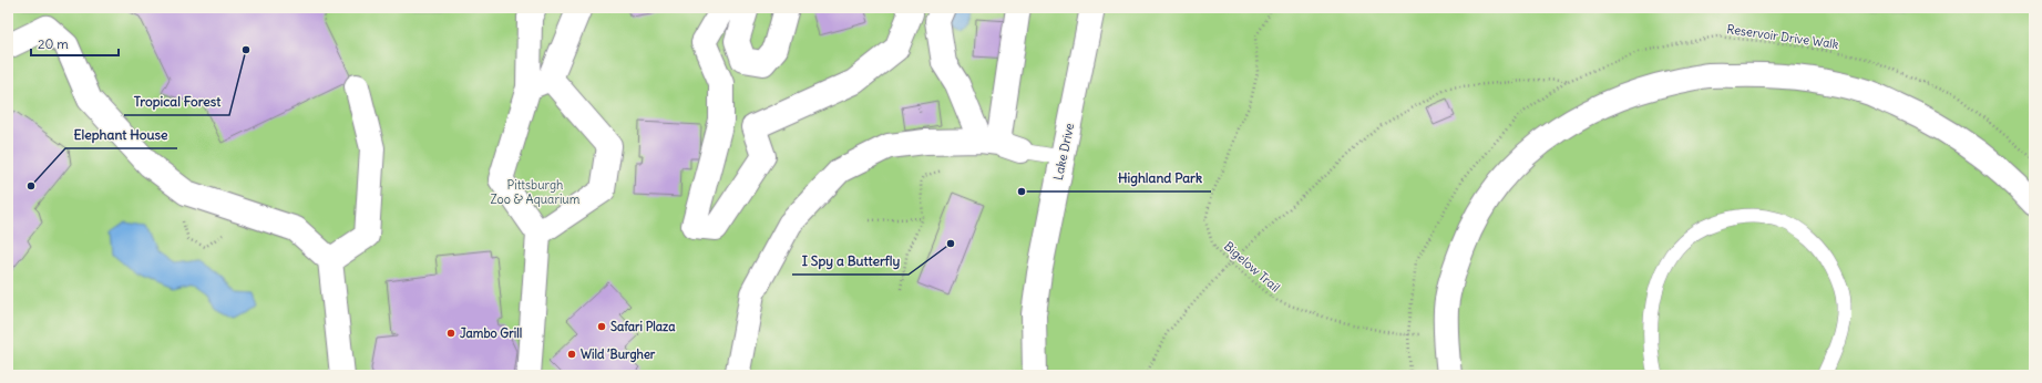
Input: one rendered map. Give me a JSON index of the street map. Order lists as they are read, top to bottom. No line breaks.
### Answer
{"streets":{"street":["Lake Drive"],"path":["Reservoir Drive Walk","Bigelow Trail"]},"crossings":[["Reservoir Drive Walk","Bigelow Trail"]],"parks":["Pittsburgh Zoo & Aquarium"],"places":["Tropical Forest","Elephant House","Highland Park","I Spy a Butterfly","Safari Plaza","Jambo Grill","Wild ’Burgher"],"scale_bar":"20 m"}
